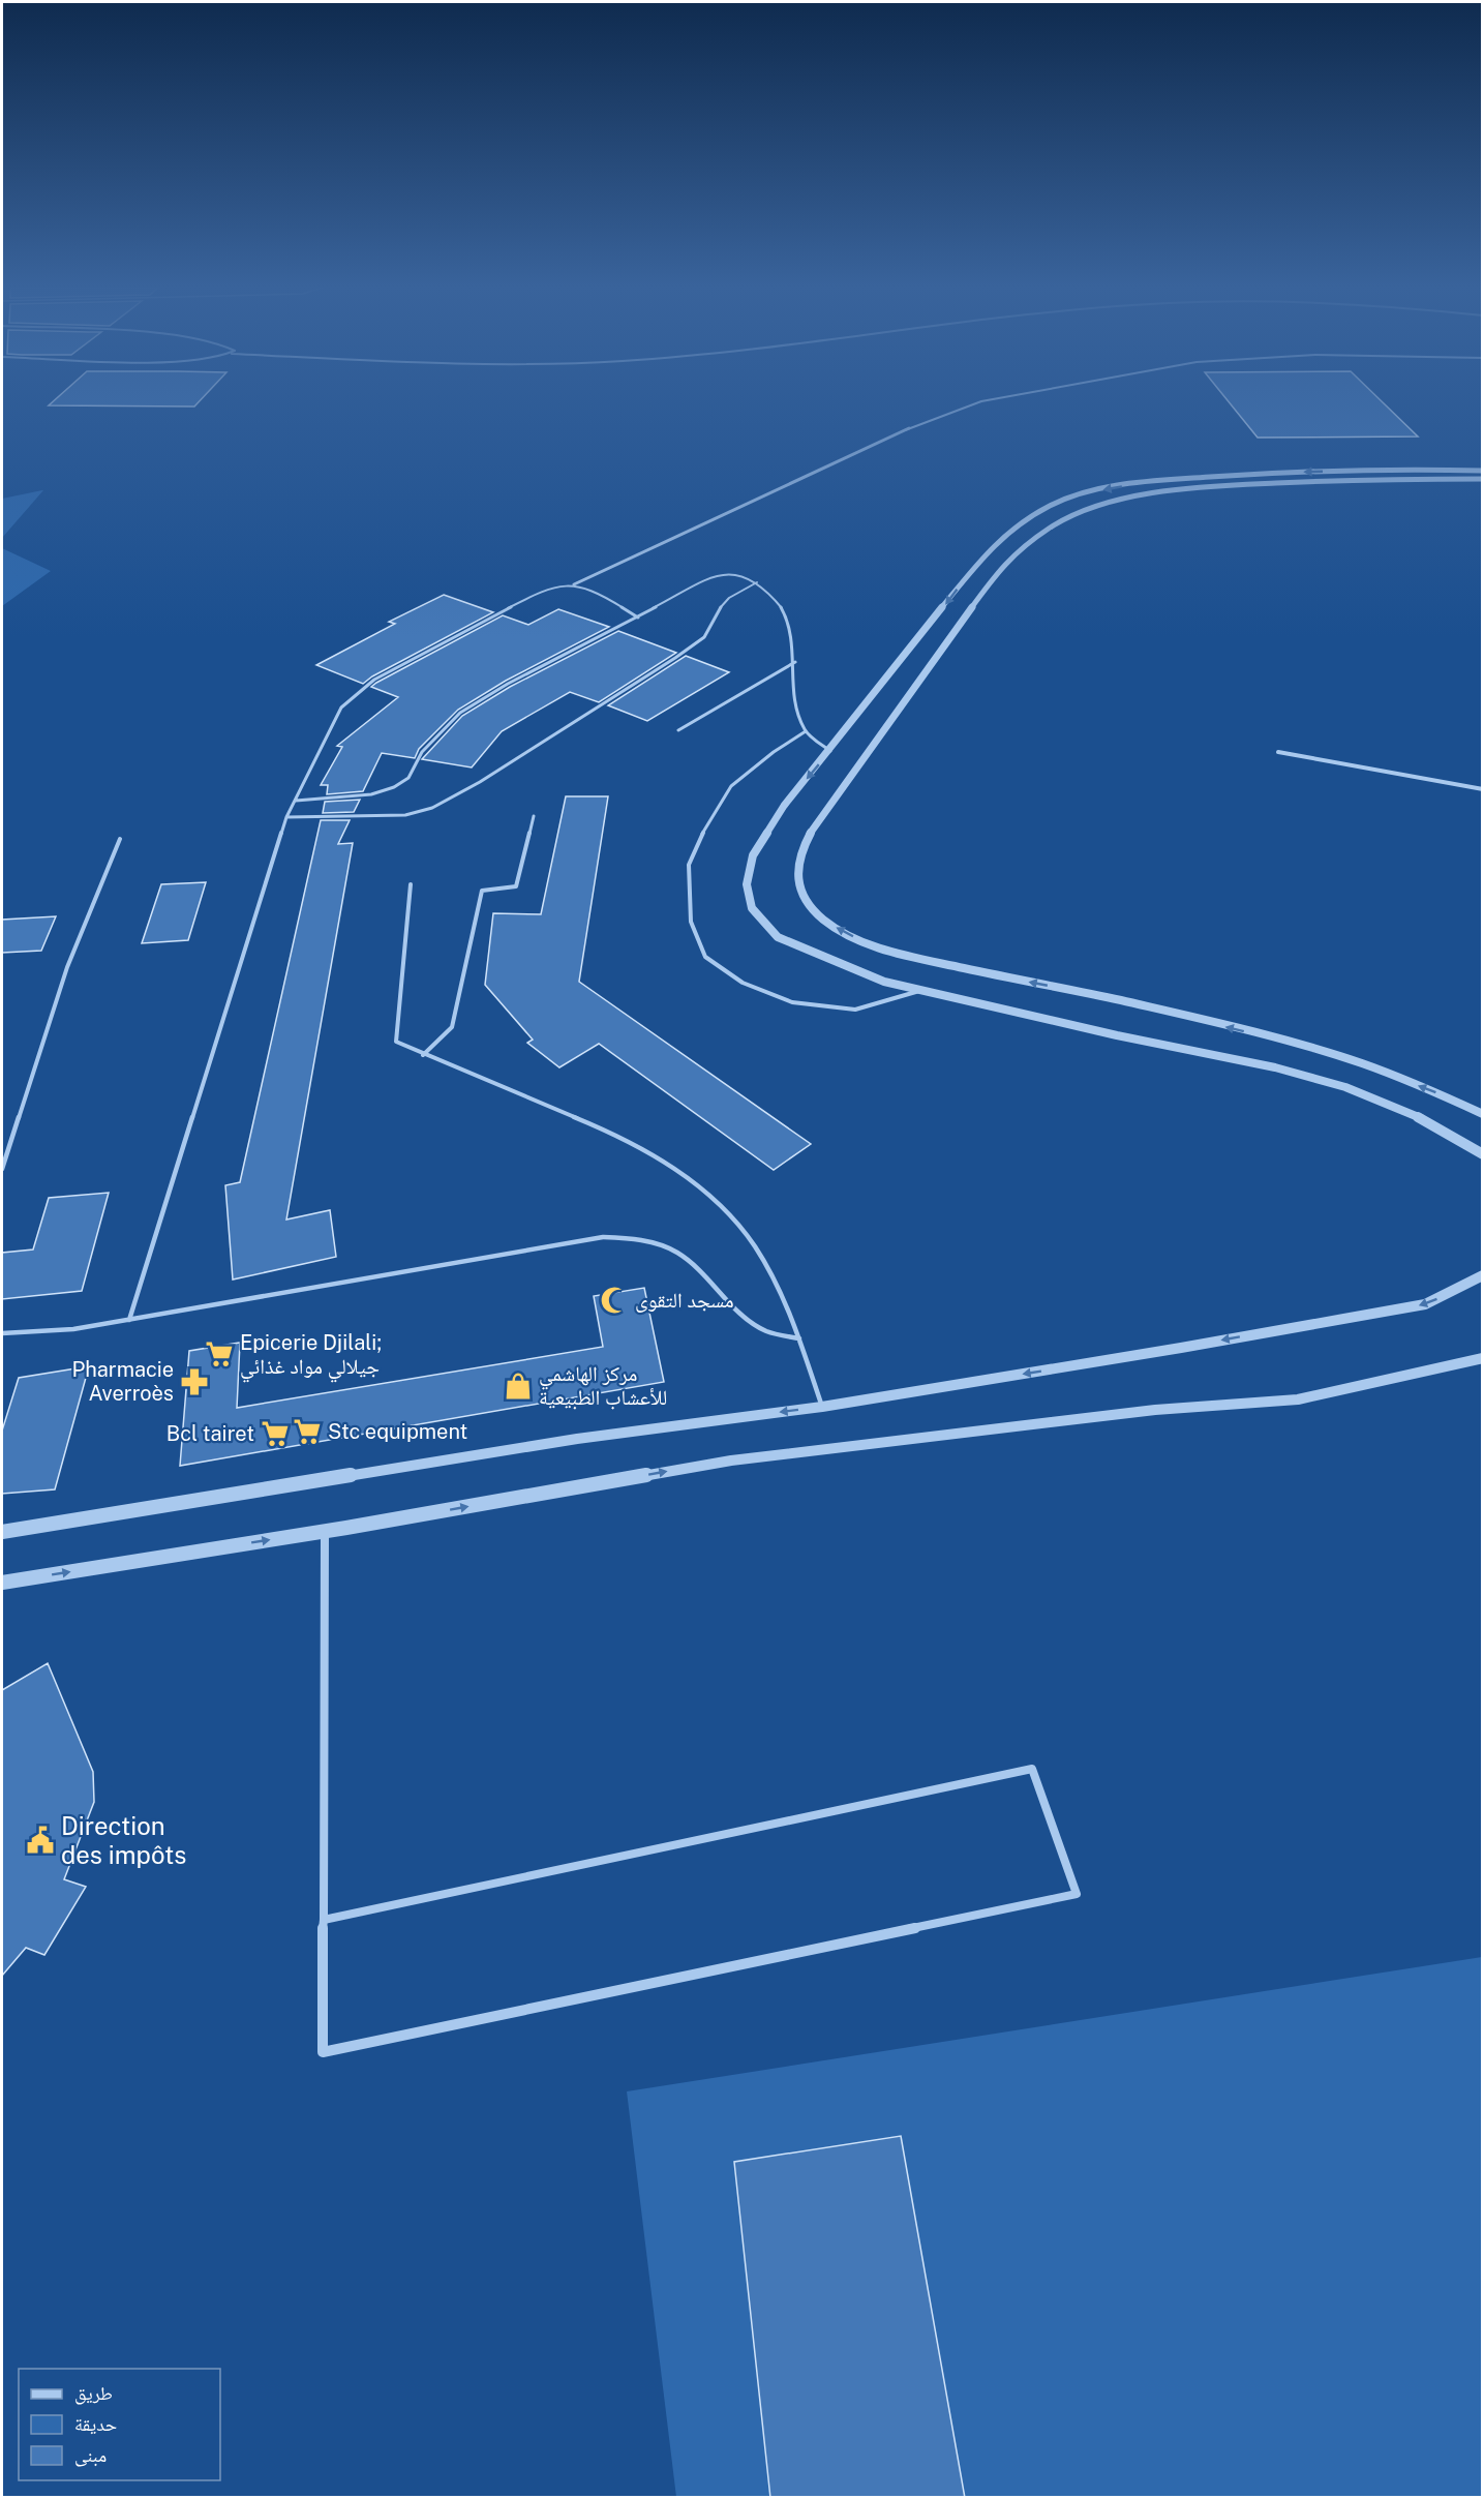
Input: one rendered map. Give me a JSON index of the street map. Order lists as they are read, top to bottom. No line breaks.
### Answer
{"places":{"mosque":["مسجد التقوى"],"supermarket":["Epicerie Djilali; جيلالي مواد غذائي","Stc equipment","Bcl tairet"],"pharmacy":["Pharmacie Averroès"],"shop":["مركز الهاشمي للأعشاب الطبيعية"],"public building":["Direction des impôts"]},"legend":["طريق","حديقة","مبنى"]}
